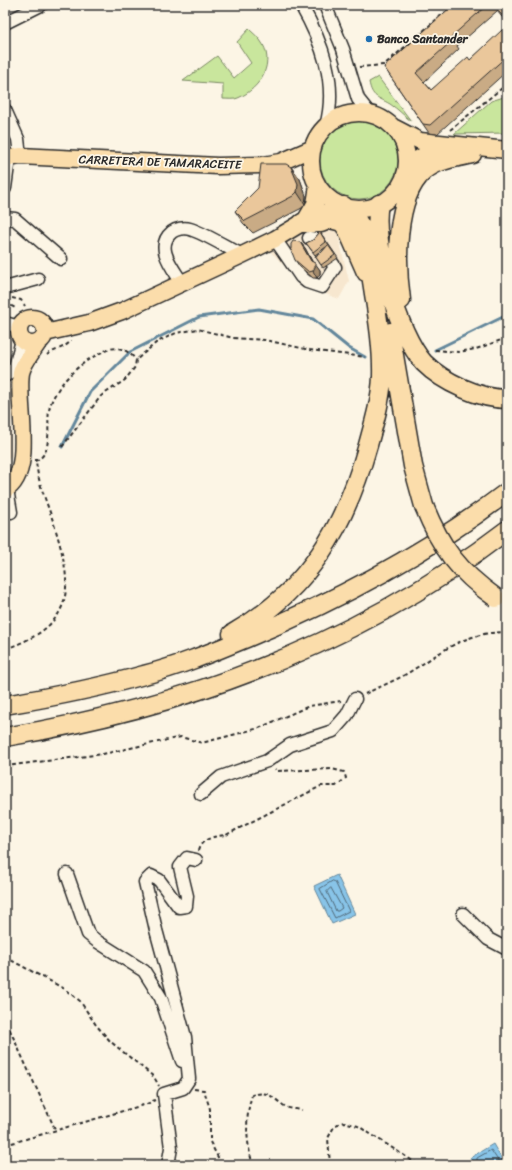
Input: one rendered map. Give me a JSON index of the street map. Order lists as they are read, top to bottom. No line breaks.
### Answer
{"streets":{"main road":["CARRETERA DE TAMARACEITE"]},"places":["Banco Santander"]}
